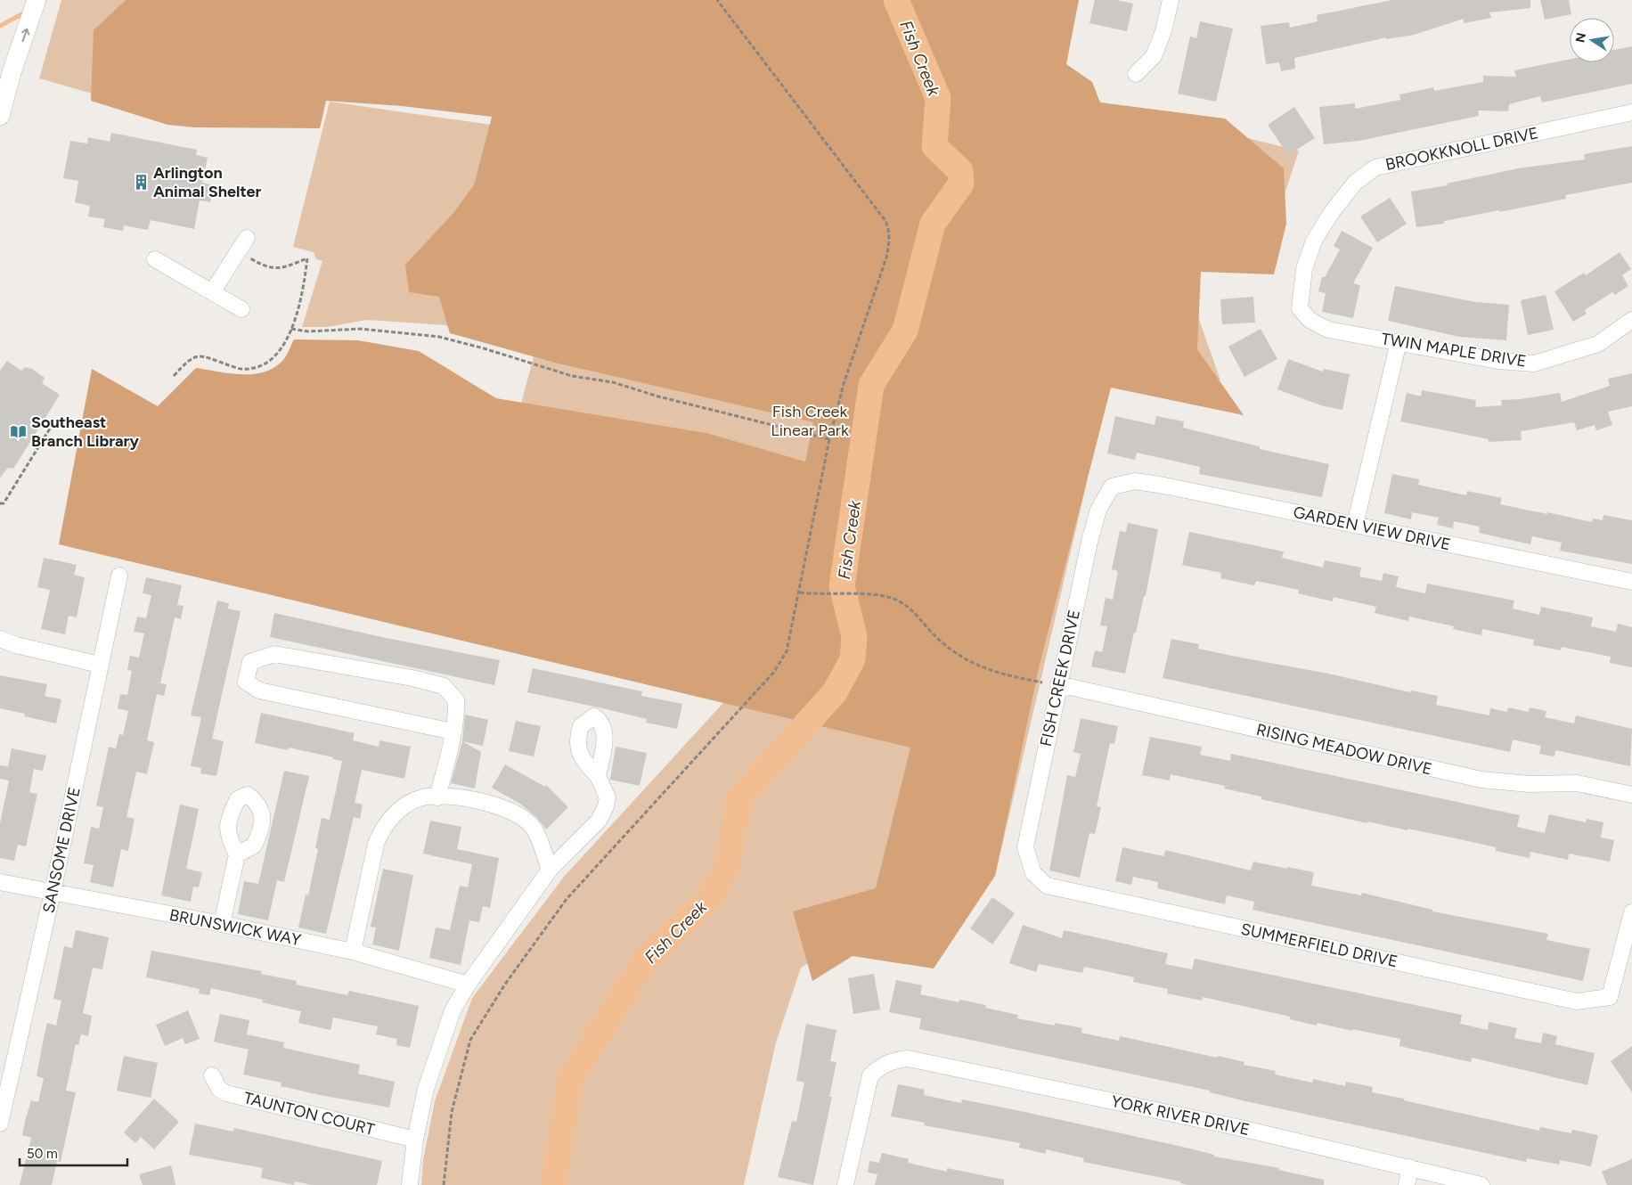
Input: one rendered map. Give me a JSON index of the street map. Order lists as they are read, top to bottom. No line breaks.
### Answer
{"streets":{"street":["BROOKKNOLL DRIVE","TWIN MAPLE DRIVE","GARDEN VIEW DRIVE","FISH CREEK DRIVE","RISING MEADOW DRIVE","SANSOME DRIVE","BRUNSWICK WAY","SUMMERFIELD DRIVE","TAUNTON COURT","YORK RIVER DRIVE"]},"crossings":[["BROOKKNOLL DRIVE","TWIN MAPLE DRIVE"],["GARDEN VIEW DRIVE","FISH CREEK DRIVE"],["FISH CREEK DRIVE","RISING MEADOW DRIVE"],["FISH CREEK DRIVE","SUMMERFIELD DRIVE"],["SANSOME DRIVE","BRUNSWICK WAY"]],"water":["Fish Creek"],"parks":["Fish Creek Linear Park"],"places":{"building":["Arlington Animal Shelter"],"library":["Southeast Branch Library"]},"scale_bar":"50 m","north":"left"}
